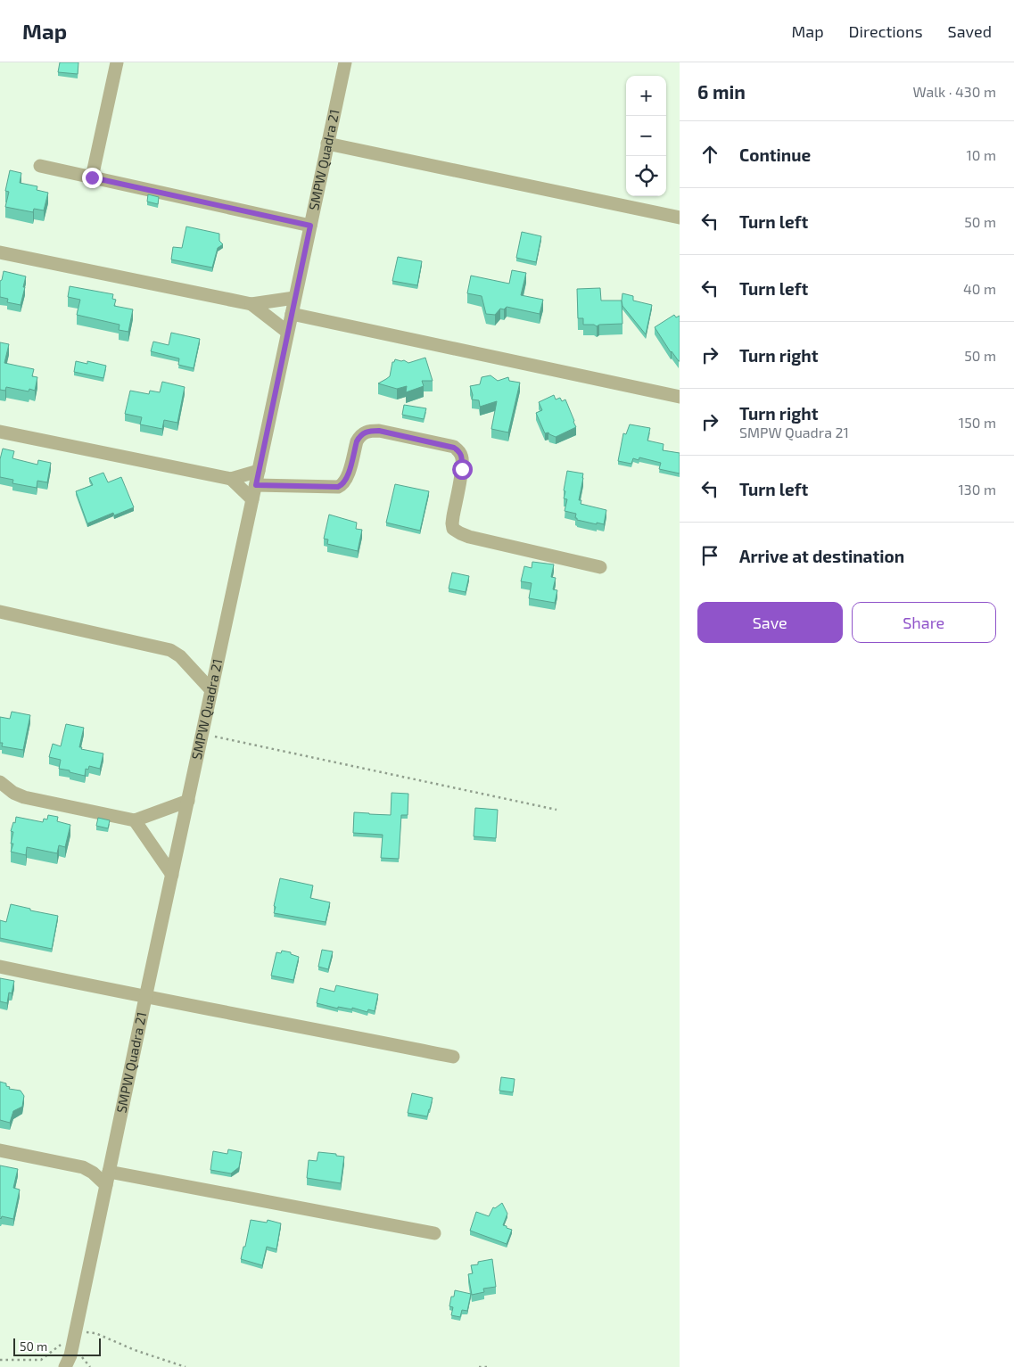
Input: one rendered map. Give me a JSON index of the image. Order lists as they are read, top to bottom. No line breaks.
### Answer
{"streets":{"street":["SMPW Quadra 21"]},"scale_bar":"50 m","page":{"header":"Map","nav":["Map","Directions","Saved"],"heading":["6 min","Walk · 430 m"],"map_buttons":["+","−"],"list":[["Continue","10 m"],["Turn left","50 m"],["Turn left","40 m"],["Turn right","50 m"],["Turn right","SMPW Quadra 21","150 m"],["Turn left","130 m"],"Arrive at destination"],"buttons":["Save","Share"],"scale":"50 m"}}
